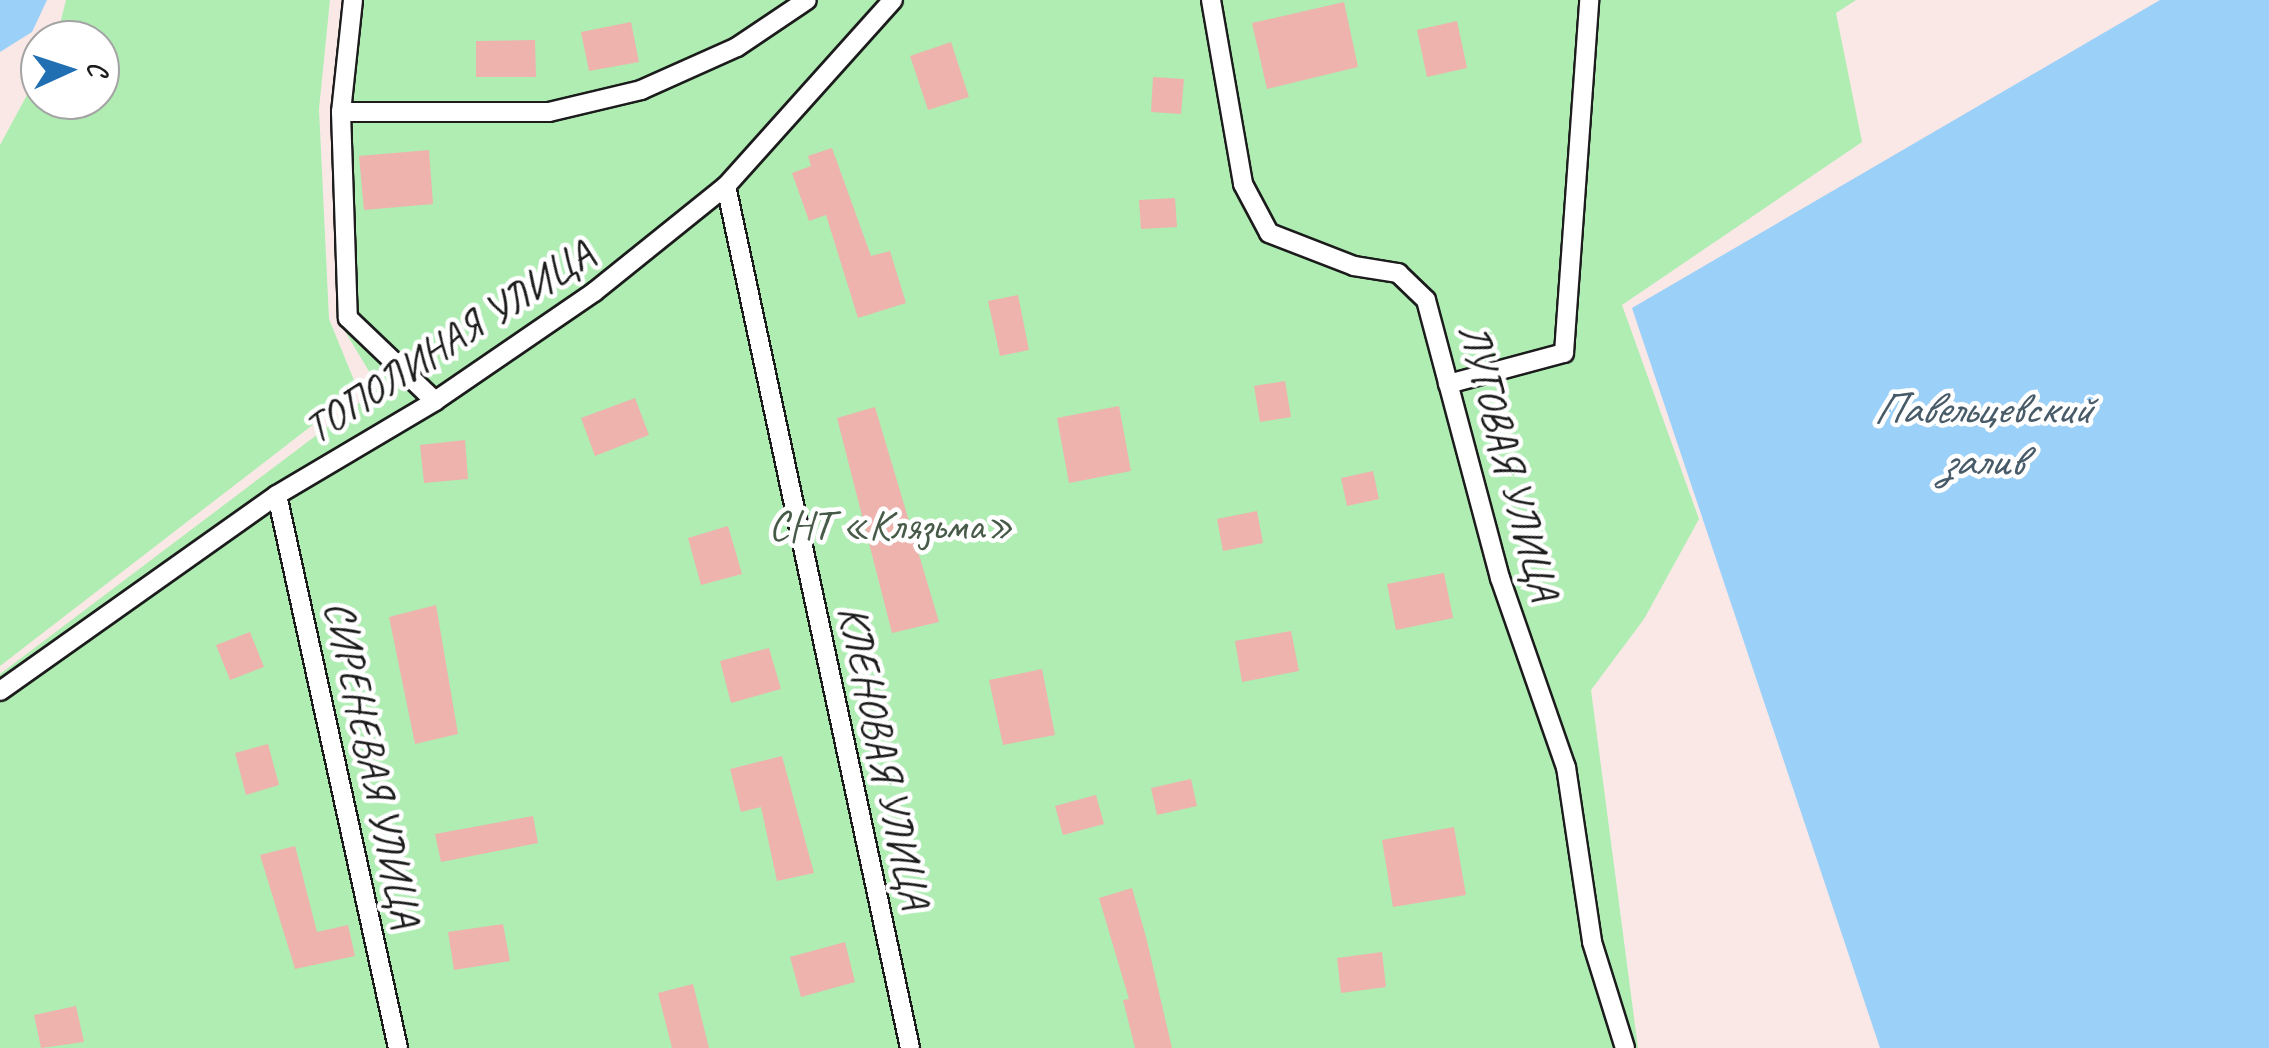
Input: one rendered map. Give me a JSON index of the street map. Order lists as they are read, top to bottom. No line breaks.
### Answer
{"streets":{"lane":["ТОПОЛИНАЯ УЛИЦА","ЛУГОВАЯ УЛИЦА","КЛЕНОВАЯ УЛИЦА","СИРЕНЕВАЯ УЛИЦА"]},"crossings":[["ТОПОЛИНАЯ УЛИЦА","КЛЕНОВАЯ УЛИЦА"],["ТОПОЛИНАЯ УЛИЦА","СИРЕНЕВАЯ УЛИЦА"]],"water":["Павельцевский залив"],"parks":["СНТ «Клязьма»"],"north":"right"}
